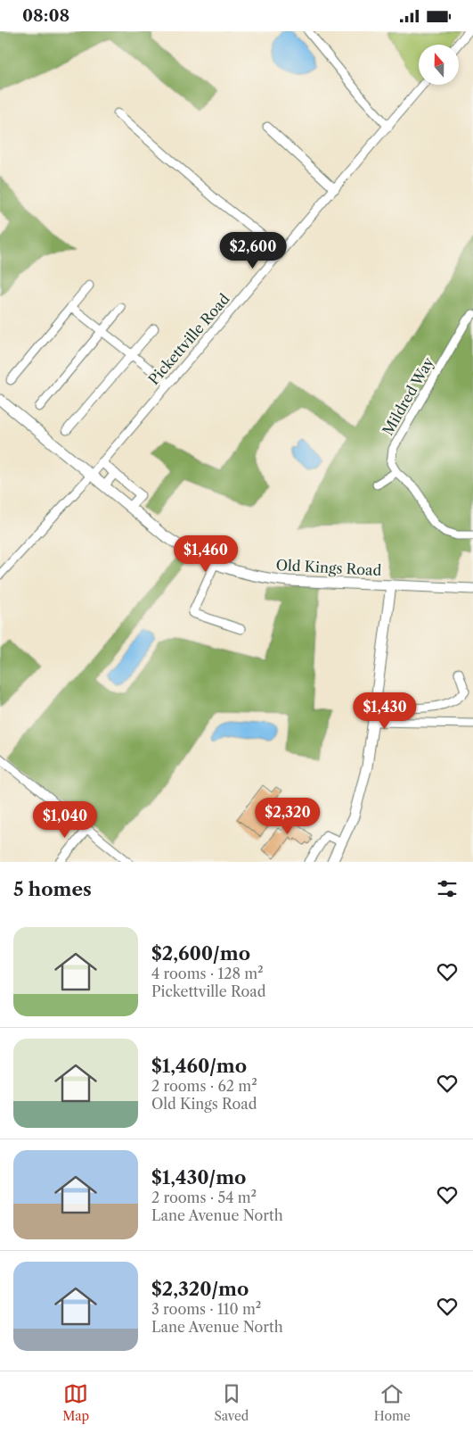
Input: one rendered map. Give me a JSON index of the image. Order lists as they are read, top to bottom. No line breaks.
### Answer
{"streets":{"main road":["Old Kings Road"],"street":["Pickettville Road","Mildred Way"]},"crossings":[["Pickettville Road","Old Kings Road"]],"north":"top","page":{"status":"08:08","price":["$2,600","$1,460","$1,430","$2,320","$1,040"],"heading":"5 homes","list":[{"name":"$2,600/mo","note":"4 rooms · 128 m² · Pickettville Road"},{"name":"$1,460/mo","note":"2 rooms · 62 m² · Old Kings Road"},{"name":"$1,430/mo","note":"2 rooms · 54 m² · Lane Avenue North"},{"name":"$2,320/mo","note":"3 rooms · 110 m² · Lane Avenue North"}],"tabs":["Map","Saved","Home"]}}
